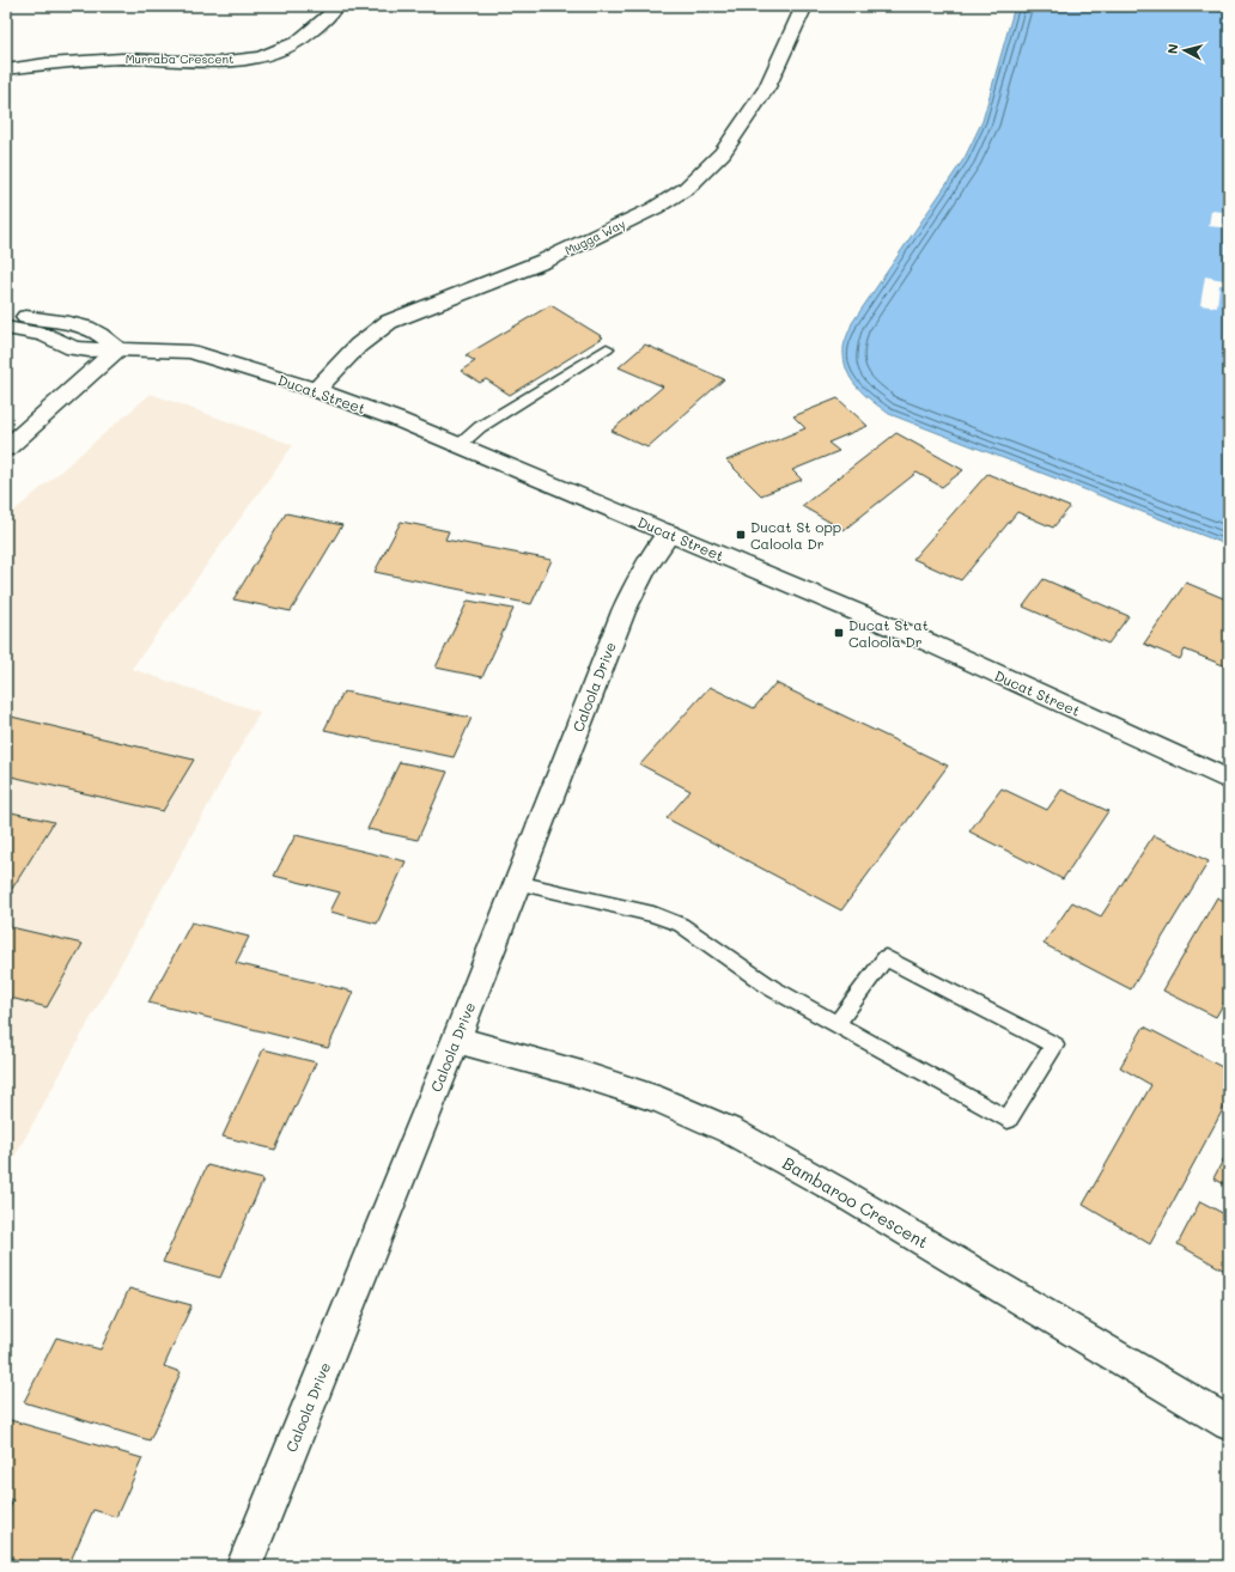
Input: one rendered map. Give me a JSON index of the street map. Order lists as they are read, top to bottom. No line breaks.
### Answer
{"streets":{"street":["Murraba Crescent","Mugga Way","Ducat Street","Caloola Drive","Bambaroo Crescent"]},"crossings":[["Mugga Way","Ducat Street"],["Ducat Street","Caloola Drive"],["Caloola Drive","Bambaroo Crescent"]],"places":{"transit":["Ducat St opp Caloola Dr","Ducat St at Caloola Dr"]},"north":"left"}
